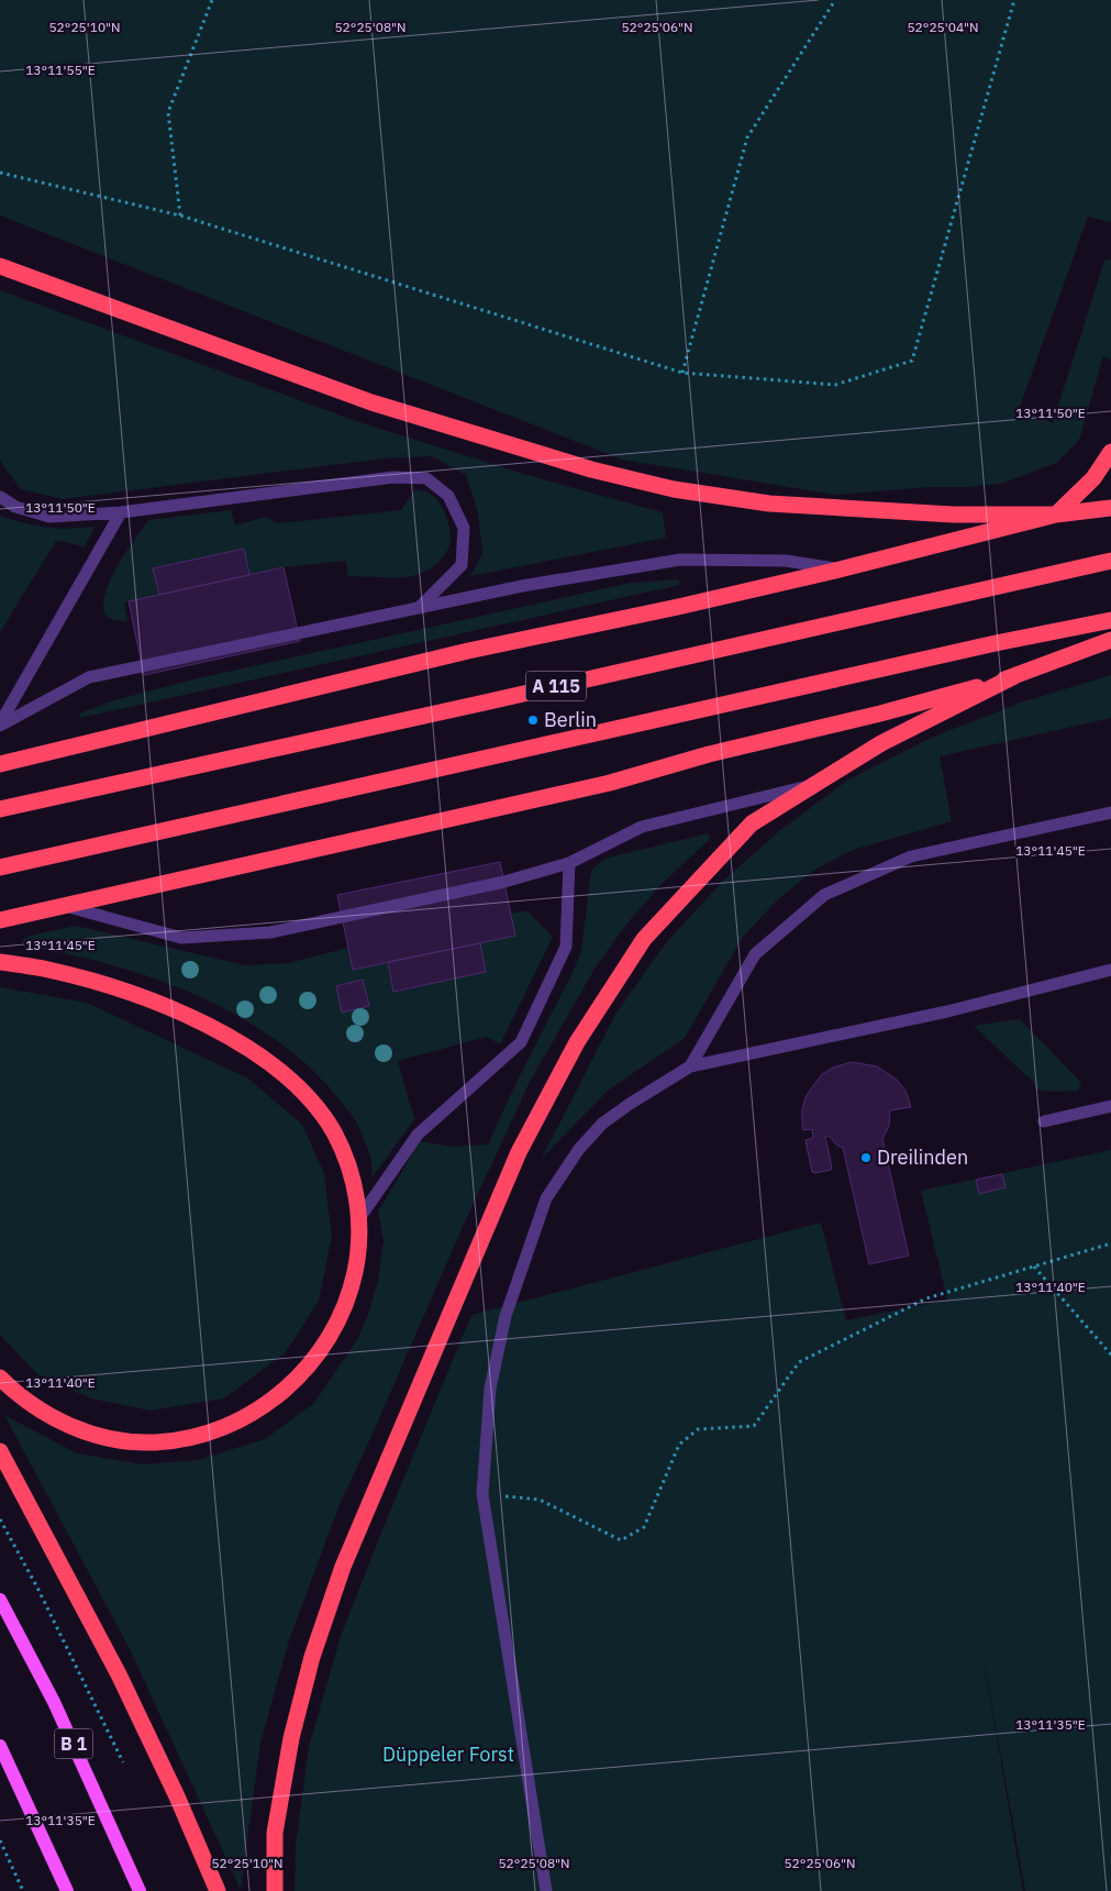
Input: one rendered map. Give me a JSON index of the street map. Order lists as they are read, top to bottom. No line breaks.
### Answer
{"streets":{"highway":["A 115"],"main road":["B 1"]},"parks":["Düppeler Forst"],"places":["Berlin","Dreilinden"],"coordinates":["52°25'10\"N","52°25'08\"N","52°25'06\"N","52°25'04\"N","13°11'55\"E","13°11'50\"E","13°11'45\"E","13°11'40\"E","13°11'35\"E"]}
